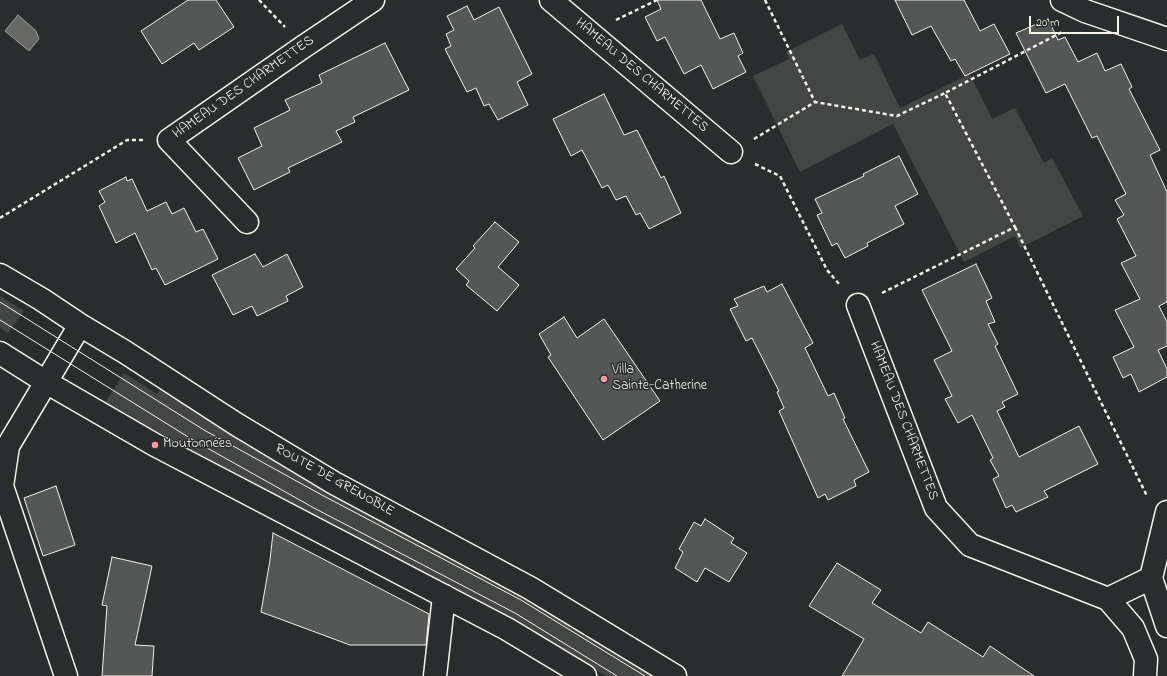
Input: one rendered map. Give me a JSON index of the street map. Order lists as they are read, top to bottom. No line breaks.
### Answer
{"streets":{"street":["HAMEAU DES CHARMETTES","ROUTE DE GRENOBLE"]},"places":["Villa Sainte-Catherine","Moutonnées"],"scale_bar":"20 m"}
